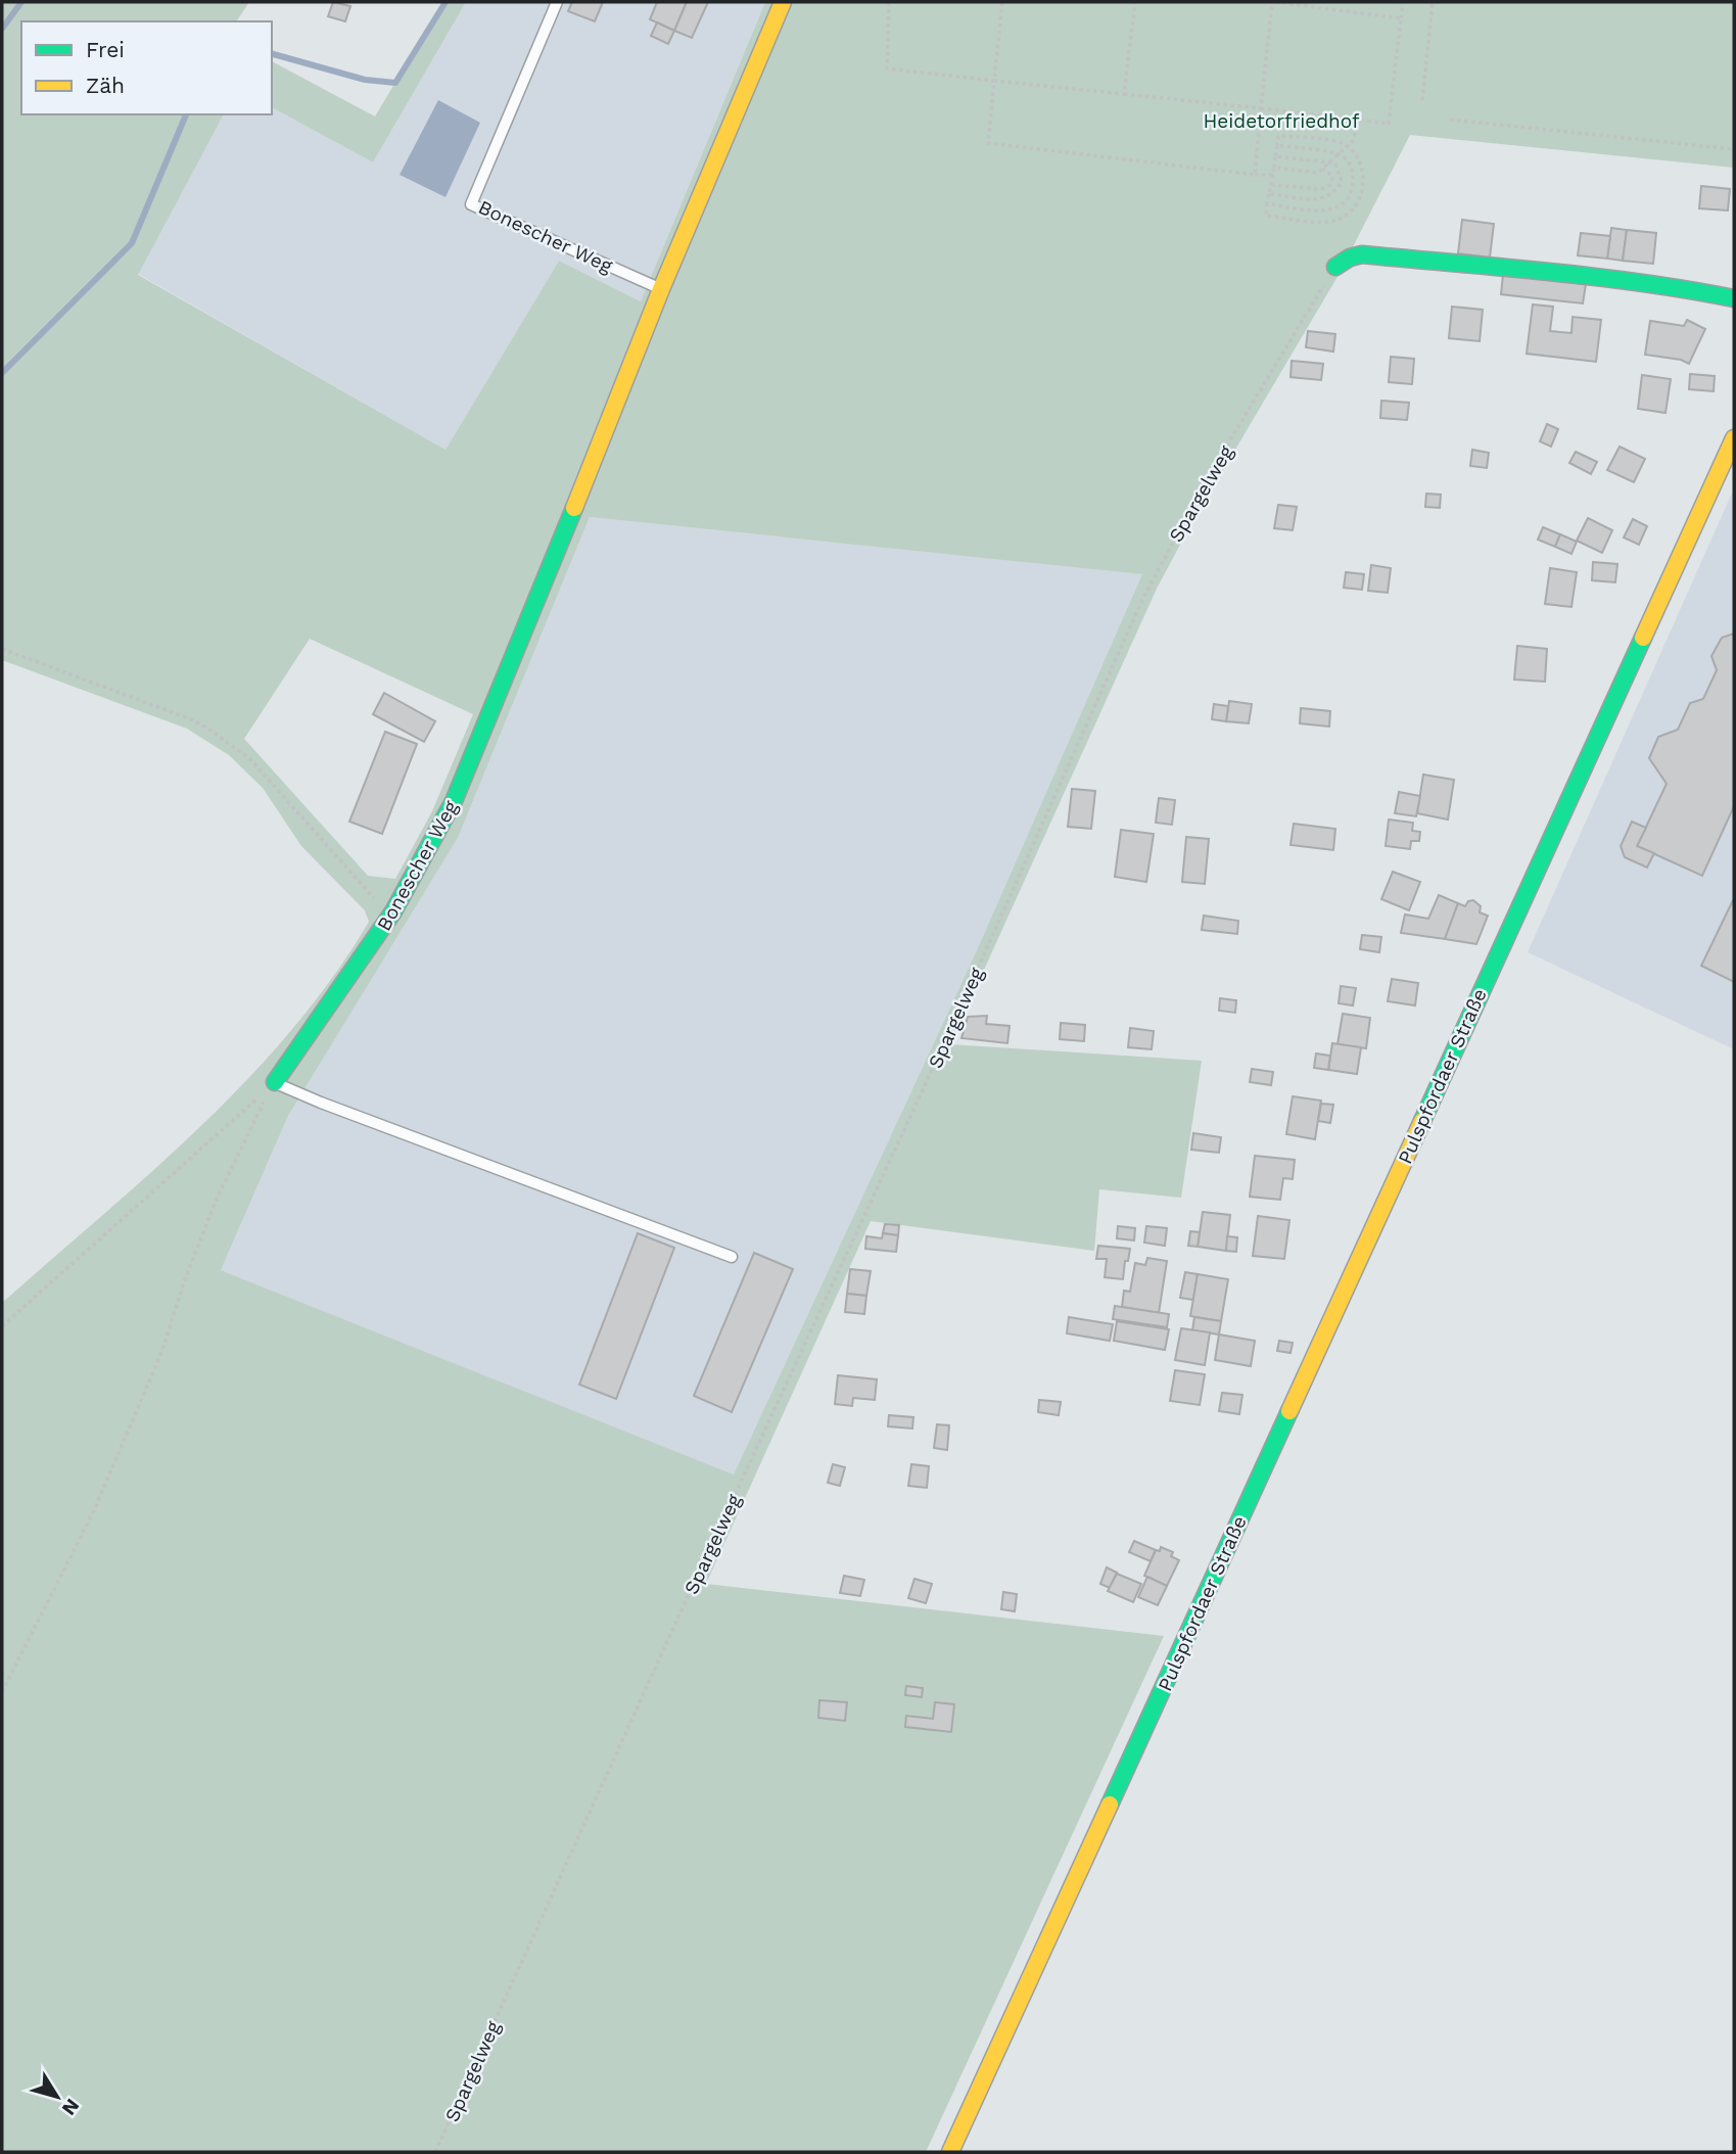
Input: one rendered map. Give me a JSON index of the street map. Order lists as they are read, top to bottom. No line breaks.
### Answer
{"streets":{"main road":["Bonescher Weg","Pulspfordaer Straße"],"path":["Spargelweg"]},"parks":["Heidetorfriedhof"],"legend":["Frei","Zäh"],"north":"bottom right"}
